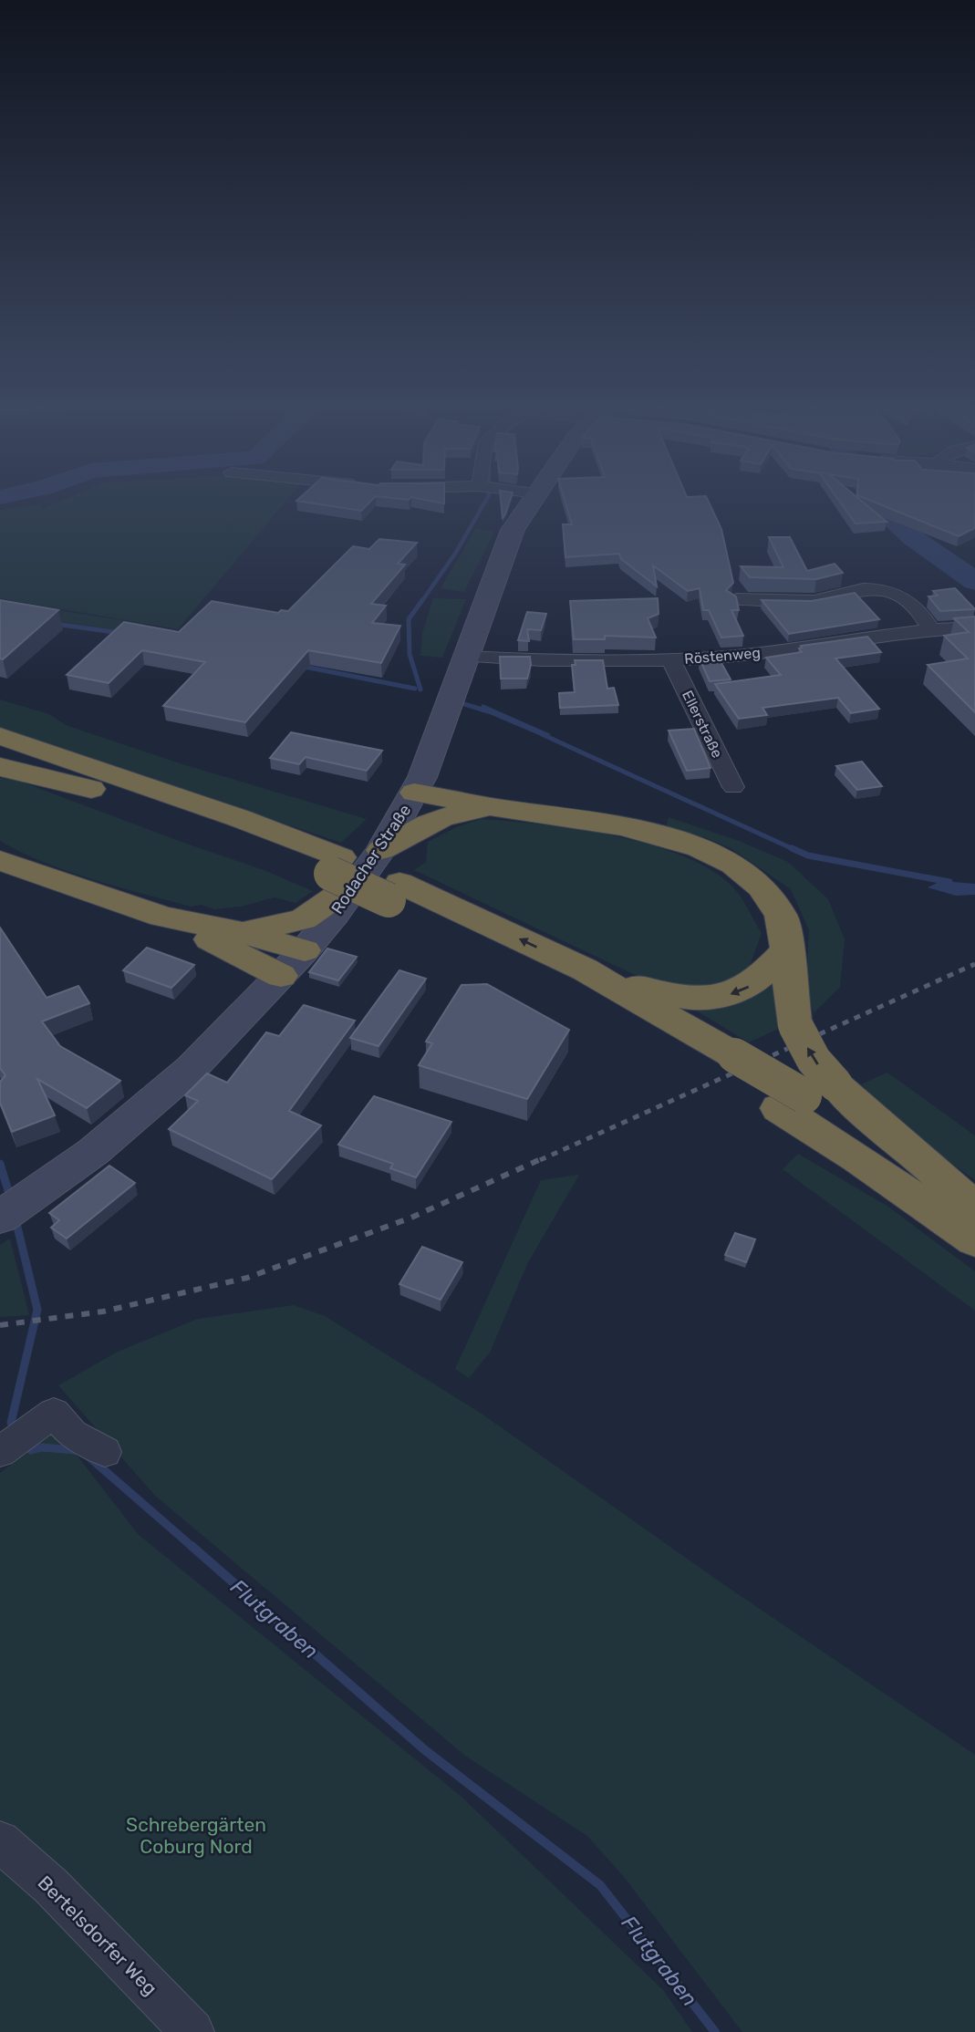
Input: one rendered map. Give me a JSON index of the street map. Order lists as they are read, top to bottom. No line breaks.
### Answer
{"streets":{"street":["Röstenweg","Ellerstraße","Rodacher Straße","Bertelsdorfer Weg"]},"crossings":[["Röstenweg","Ellerstraße"],["Röstenweg","Rodacher Straße"]],"water":["Flutgraben"],"parks":["Schrebergärten Coburg Nord"]}
